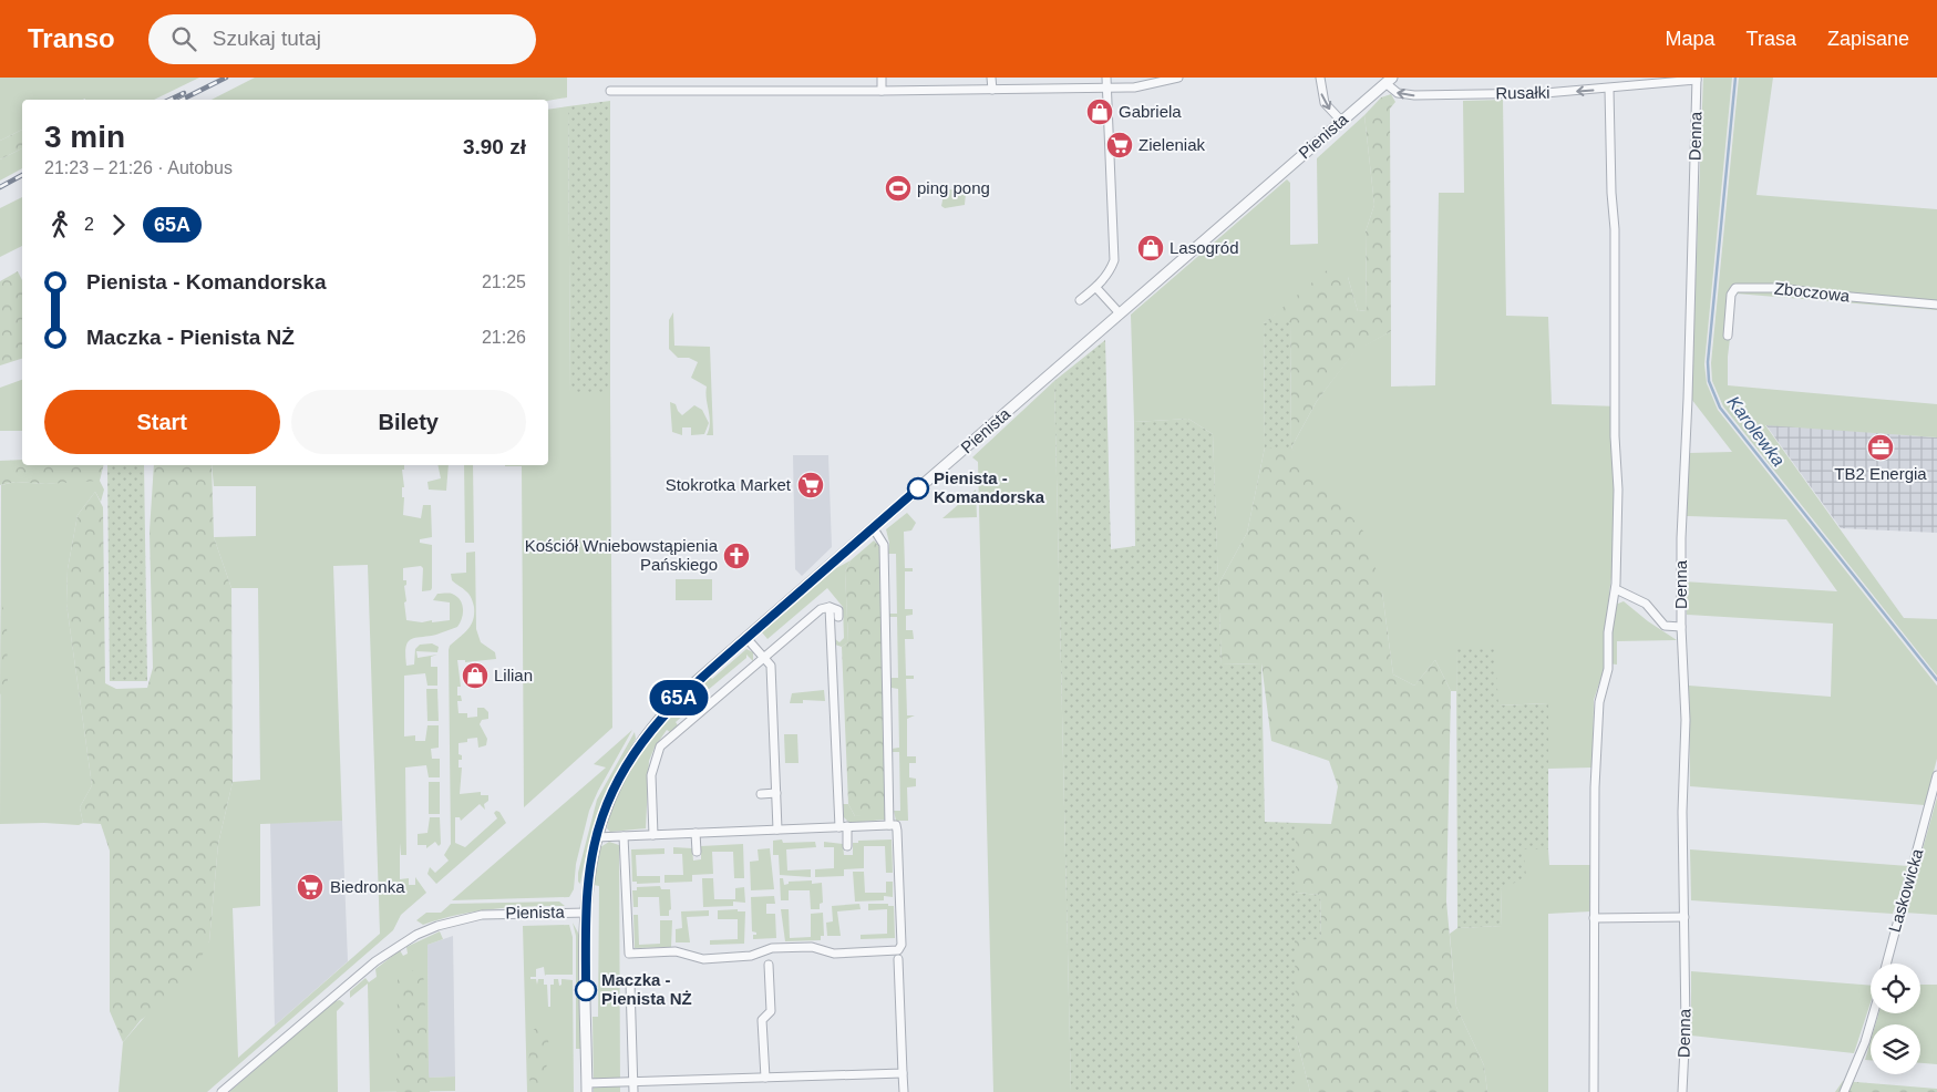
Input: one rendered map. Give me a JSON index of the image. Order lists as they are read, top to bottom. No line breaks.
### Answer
{"streets":{"street":["Rusałki","Pienista","Denna","Zboczowa","Laskowicka"]},"crossings":[["Rusałki","Pienista"],["Rusałki","Denna"]],"one_way":["Rusałki"],"water":["Karolewka"],"places":{"shop":["Gabriela","Lasogród","Lilian"],"supermarket":["Zieleniak","Stokrotka Market","Biedronka"],"sports":["ping pong"],"office":["TB2 Energia"],"other":["Pienista - Komandorska","Maczka - Pienista NŻ"],"church":["Kościół Wniebowstąpienia Pańskiego"]},"lines":["bus line 65A"],"page":{"header":"Transo","search":"Szukaj tutaj","nav":["Mapa","Trasa","Zapisane"],"on_map":"65A","heading":["3 min","21:23 – 21:26 · Autobus","3.90 zł"],"legs":["2","65A"],"list":[{"name":"Pienista - Komandorska","value":"21:25"},{"name":"Maczka - Pienista NŻ","value":"21:26"}],"buttons":["Start","Bilety"]}}
